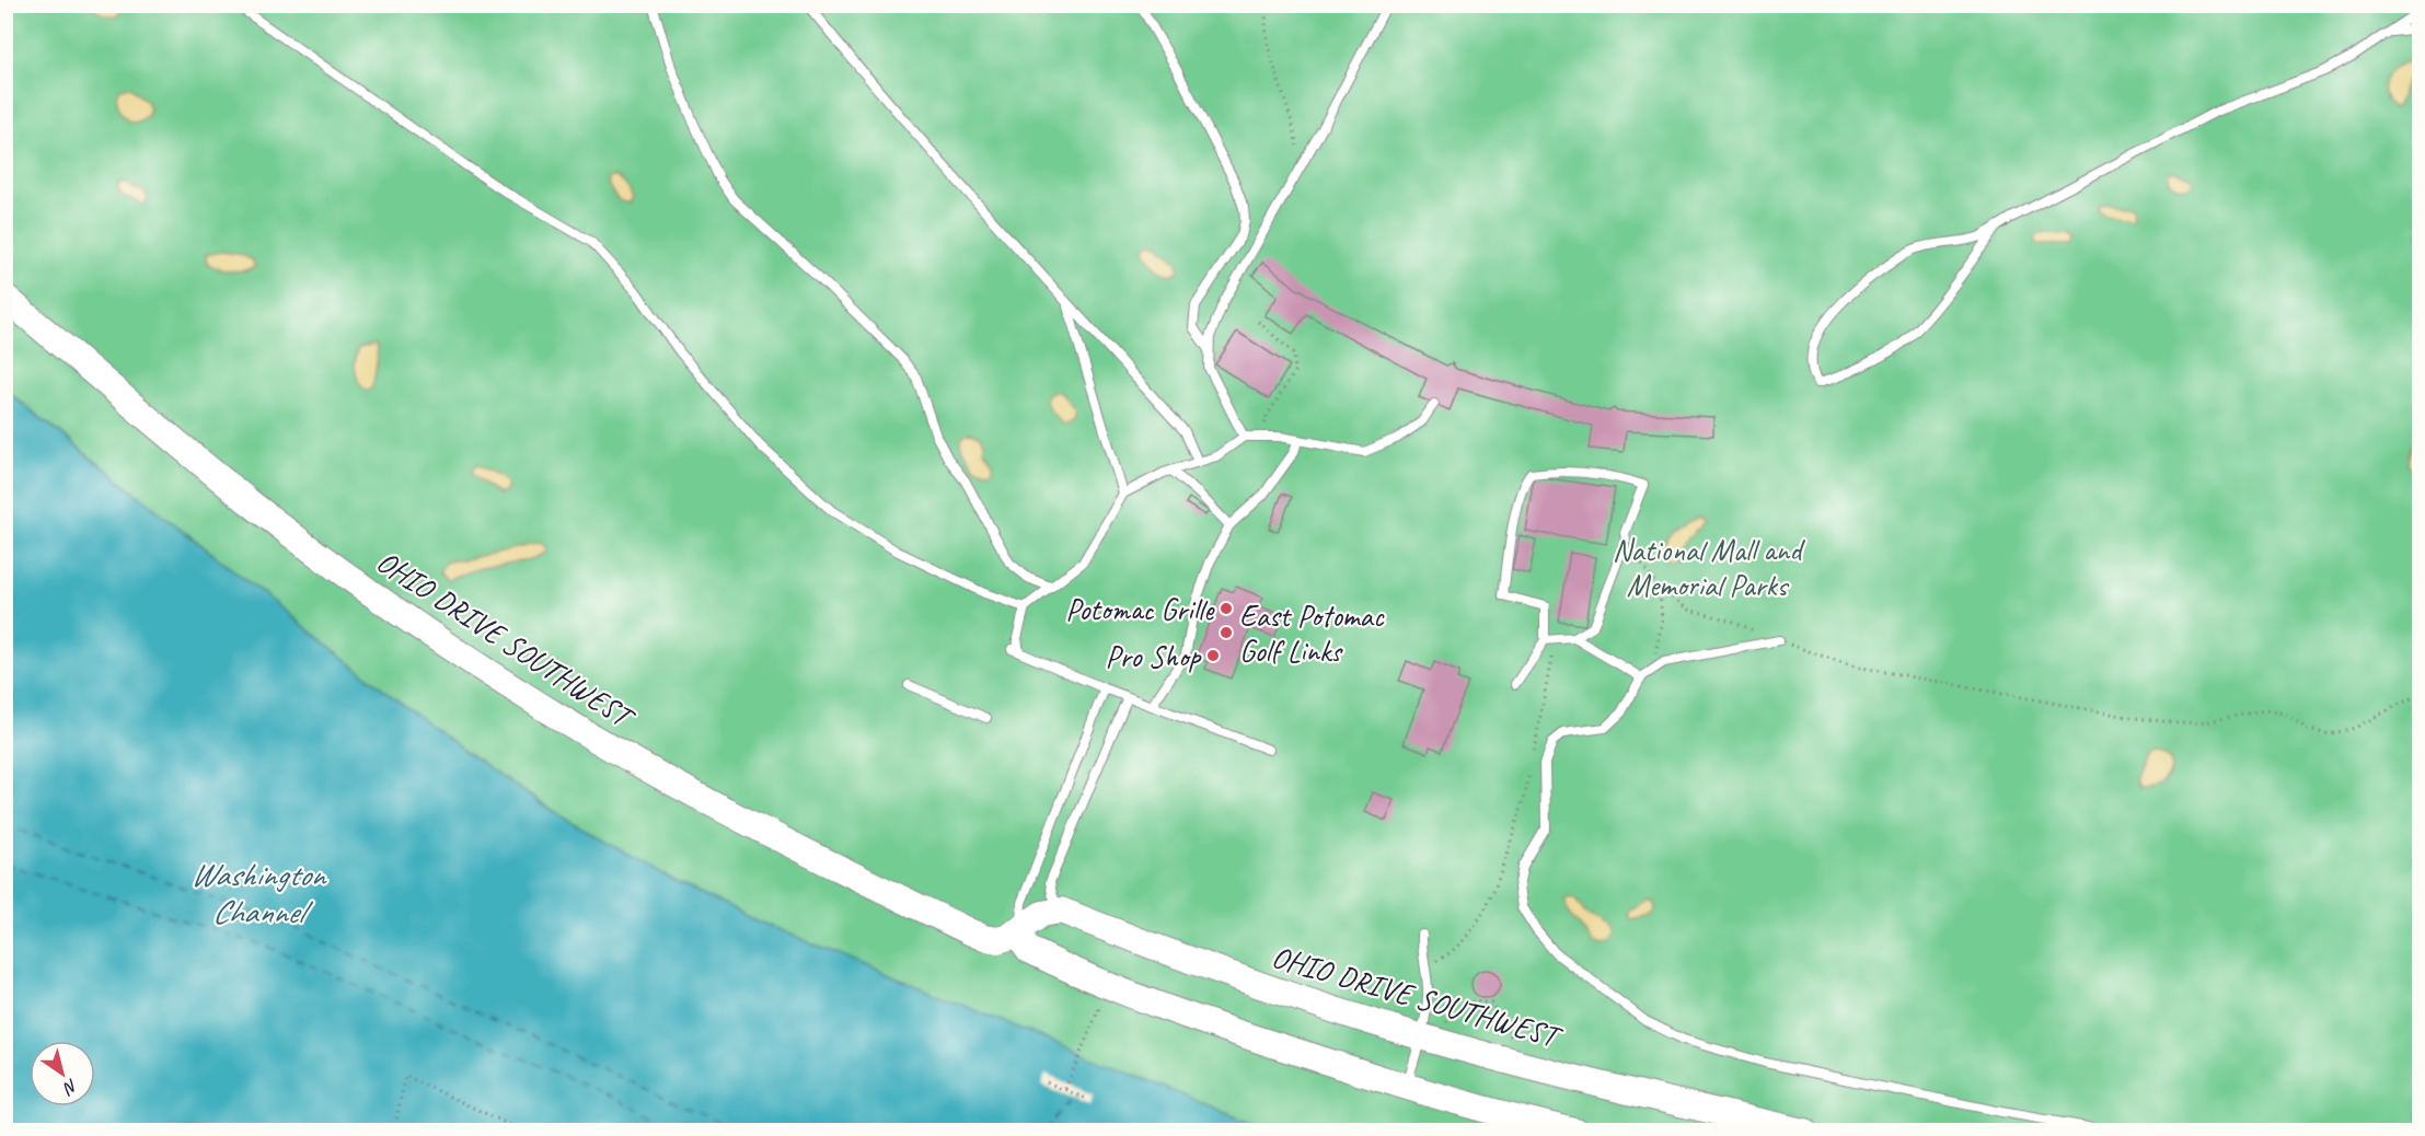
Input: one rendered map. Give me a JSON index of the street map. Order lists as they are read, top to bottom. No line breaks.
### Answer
{"streets":{"street":["OHIO DRIVE SOUTHWEST"]},"water":["Washington Channel"],"parks":["National Mall and Memorial Parks"],"places":["Potomac Grille","East Potomac Golf Links","Pro Shop"],"north":"bottom right"}
